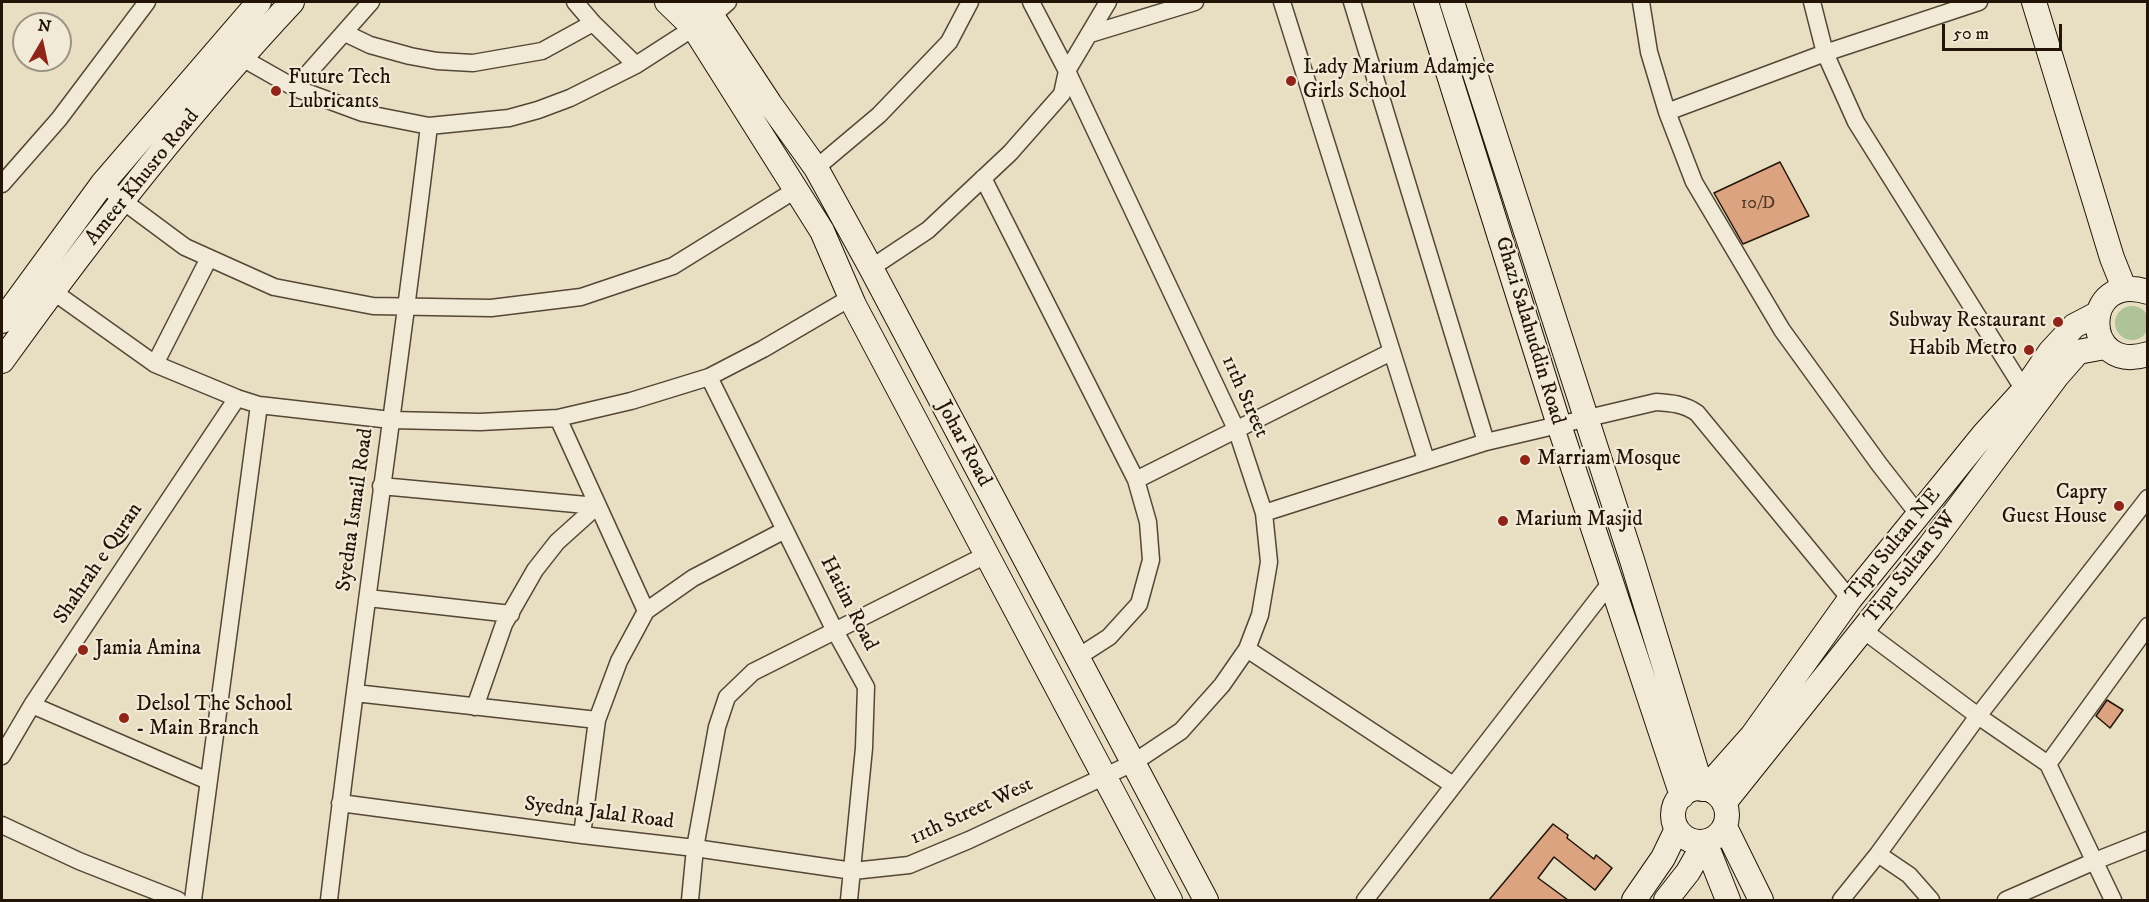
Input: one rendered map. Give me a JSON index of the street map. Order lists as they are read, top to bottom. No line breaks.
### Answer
{"streets":{"street":["Ameer Khusro Road","Ghazi Salahuddin Road","11th Street","Johar Road","Syedna Ismail Road","Tipu Sultan NE","Shahrah e Quran","Tipu Sultan SW","Hatim Road","11th Street West","Syedna Jalal Road"]},"crossings":[["Ghazi Salahuddin Road","Tipu Sultan NE"],["Ghazi Salahuddin Road","Tipu Sultan SW"],["11th Street","Johar Road"],["11th Street","11th Street West"],["Johar Road","11th Street West"],["Syedna Ismail Road","Syedna Jalal Road"],["Tipu Sultan NE","Tipu Sultan SW"],["Hatim Road","11th Street West"],["Hatim Road","Syedna Jalal Road"],["11th Street West","Syedna Jalal Road"]],"places":["Lady Marium Adamjee Girls School","Future Tech Lubricants","Subway Restaurant","Habib Metro","Marriam Mosque","Capry Guest House","Marium Masjid","Jamia Amina","Delsol The School - Main Branch"],"house_numbers":["10/D"],"scale_bar":"50 m","north":"top"}
